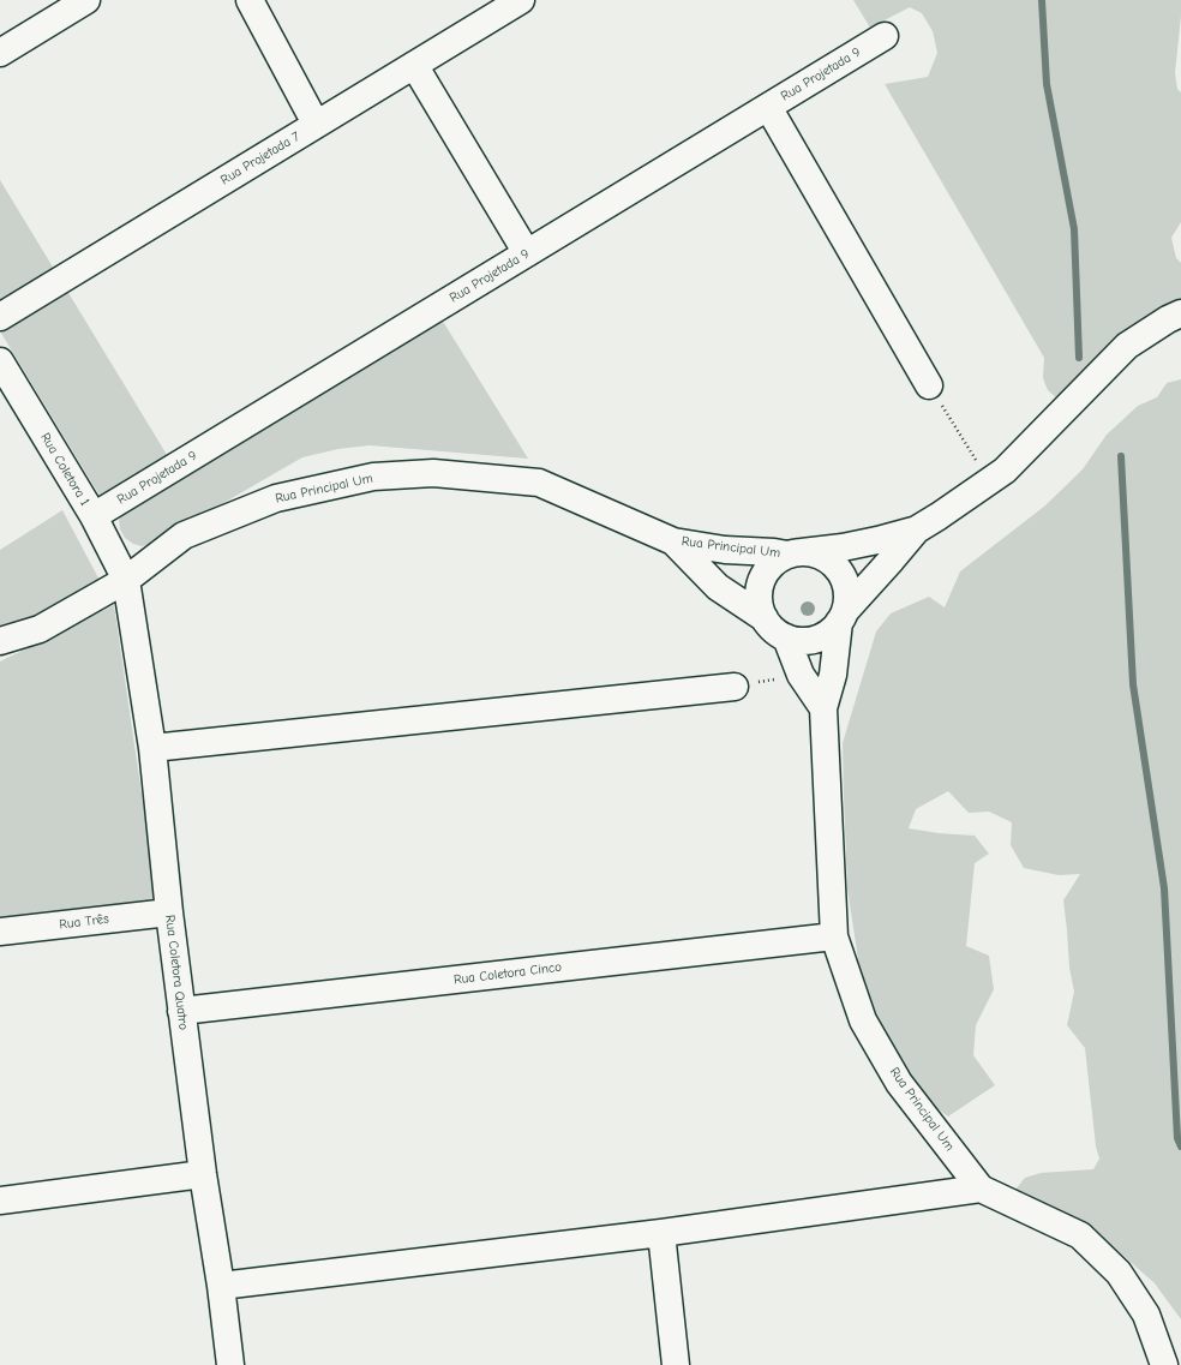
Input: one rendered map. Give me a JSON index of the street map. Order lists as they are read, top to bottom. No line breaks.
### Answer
{"streets":{"street":["Rua Projetada 9","Rua Projetada 7","Rua Coletora 1","Rua Principal Um","Rua Três","Rua Coletora Quatro","Rua Coletora Cinco"]},"crossings":[["Rua Projetada 9","Rua Coletora 1"],["Rua Coletora 1","Rua Principal Um"],["Rua Coletora 1","Rua Coletora Quatro"],["Rua Principal Um","Rua Coletora Quatro"],["Rua Principal Um","Rua Coletora Cinco"],["Rua Três","Rua Coletora Quatro"],["Rua Coletora Quatro","Rua Coletora Cinco"]]}
